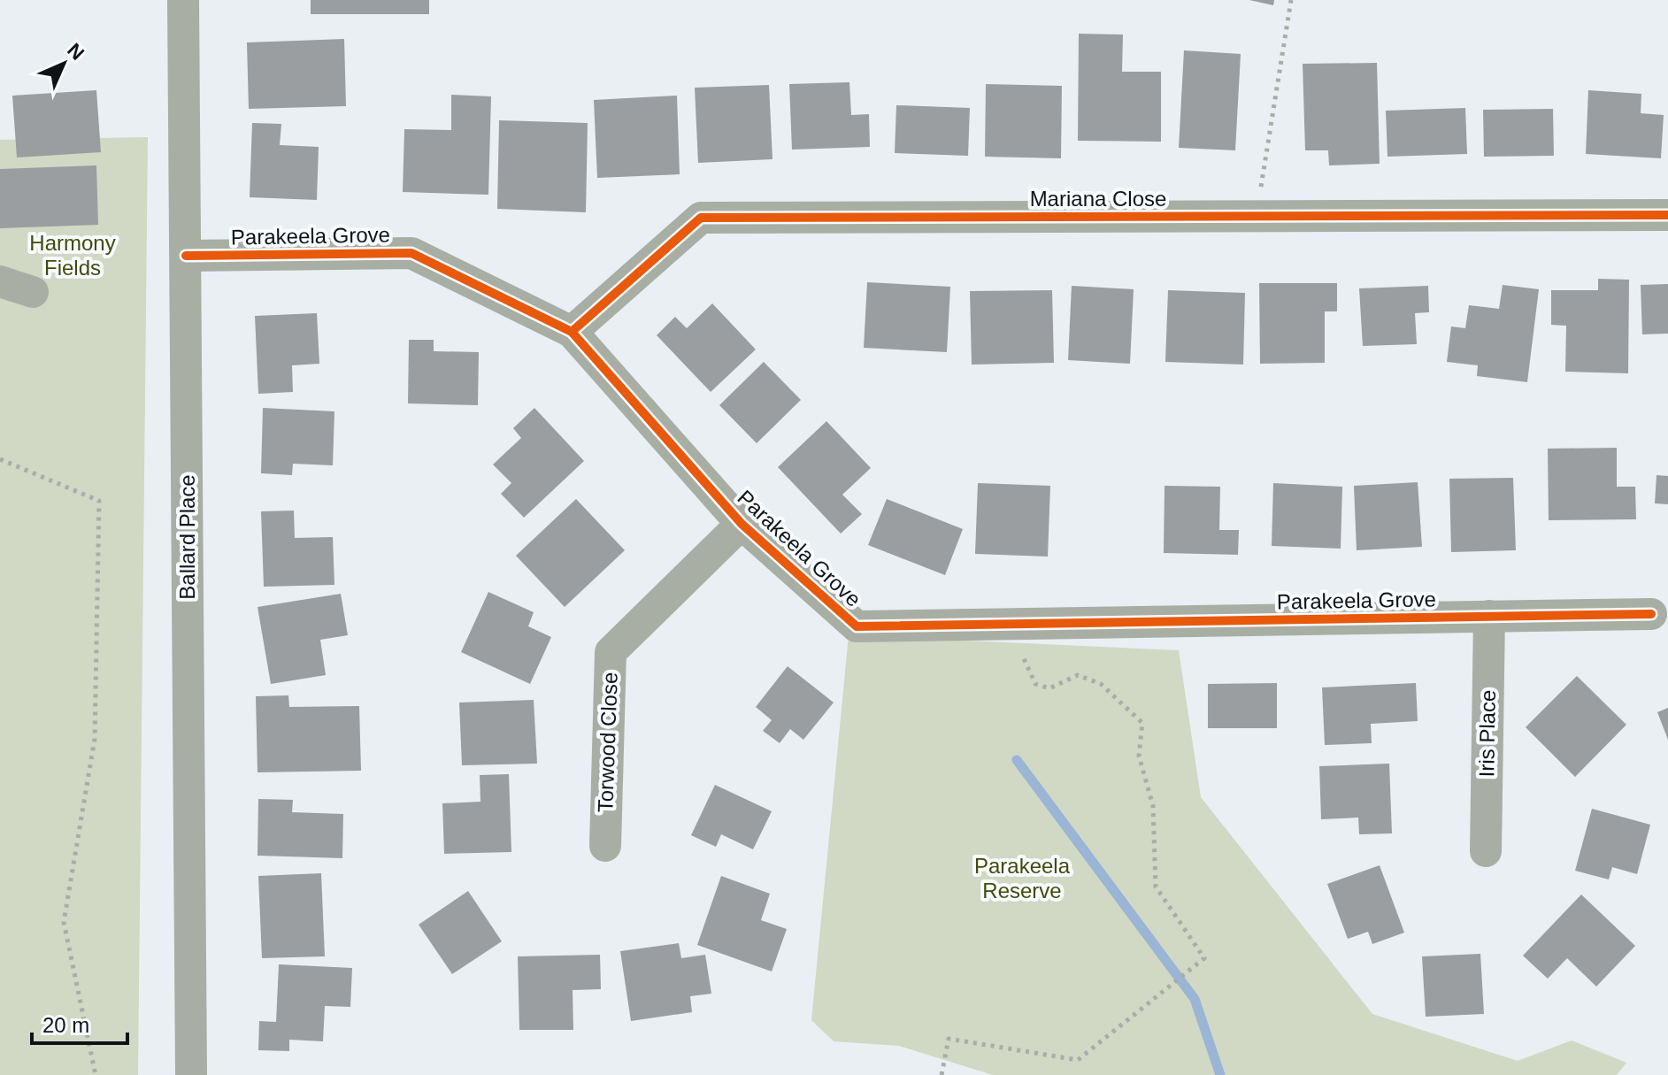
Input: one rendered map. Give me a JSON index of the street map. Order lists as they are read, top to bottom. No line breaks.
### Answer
{"streets":{"street":["Mariana Close","Parakeela Grove","Ballard Place","Iris Place","Torwood Close"]},"crossings":[["Mariana Close","Parakeela Grove"],["Parakeela Grove","Ballard Place"],["Parakeela Grove","Iris Place"],["Parakeela Grove","Torwood Close"]],"parks":["Harmony Fields","Parakeela Reserve"],"scale_bar":"20 m","north":"top right"}
